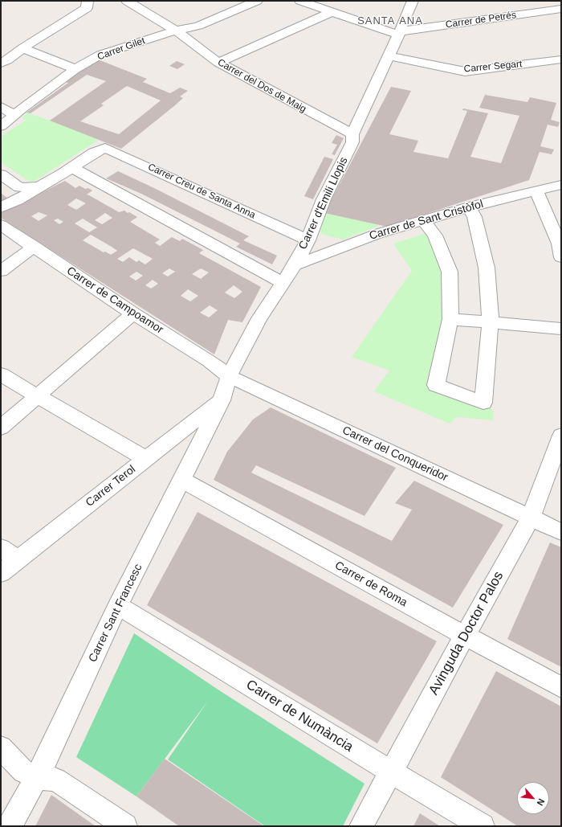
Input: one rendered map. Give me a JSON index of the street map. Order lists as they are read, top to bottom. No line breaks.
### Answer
{"streets":{"street":["Carrer de Petrés","Carrer Gilet","Carrer Segart","Carrer del Dos de Maig","Carrer Creu de Santa Anna","Carrer d'Emili Llopis","Carrer de Sant Cristòfol","Carrer de Campoamor","Carrer del Conqueridor","Carrer Terol","Carrer de Roma","Carrer Sant Francesc","Avinguda Doctor Palos","Carrer de Numància"]},"crossings":[["Carrer de Petrés","Carrer d'Emili Llopis"],["Carrer Gilet","Carrer del Dos de Maig"],["Carrer Segart","Carrer d'Emili Llopis"],["Carrer del Dos de Maig","Carrer d'Emili Llopis"],["Carrer Creu de Santa Anna","Carrer d'Emili Llopis"],["Carrer d'Emili Llopis","Carrer de Sant Cristòfol"],["Carrer d'Emili Llopis","Carrer de Campoamor"],["Carrer d'Emili Llopis","Carrer del Conqueridor"],["Carrer d'Emili Llopis","Carrer Terol"],["Carrer d'Emili Llopis","Carrer Sant Francesc"],["Carrer de Campoamor","Carrer del Conqueridor"],["Carrer del Conqueridor","Avinguda Doctor Palos"],["Carrer Terol","Carrer Sant Francesc"],["Carrer de Roma","Carrer Sant Francesc"],["Carrer de Roma","Avinguda Doctor Palos"],["Carrer Sant Francesc","Carrer de Numància"],["Avinguda Doctor Palos","Carrer de Numància"]],"districts":["SANTA ANA"],"north":"bottom right"}
